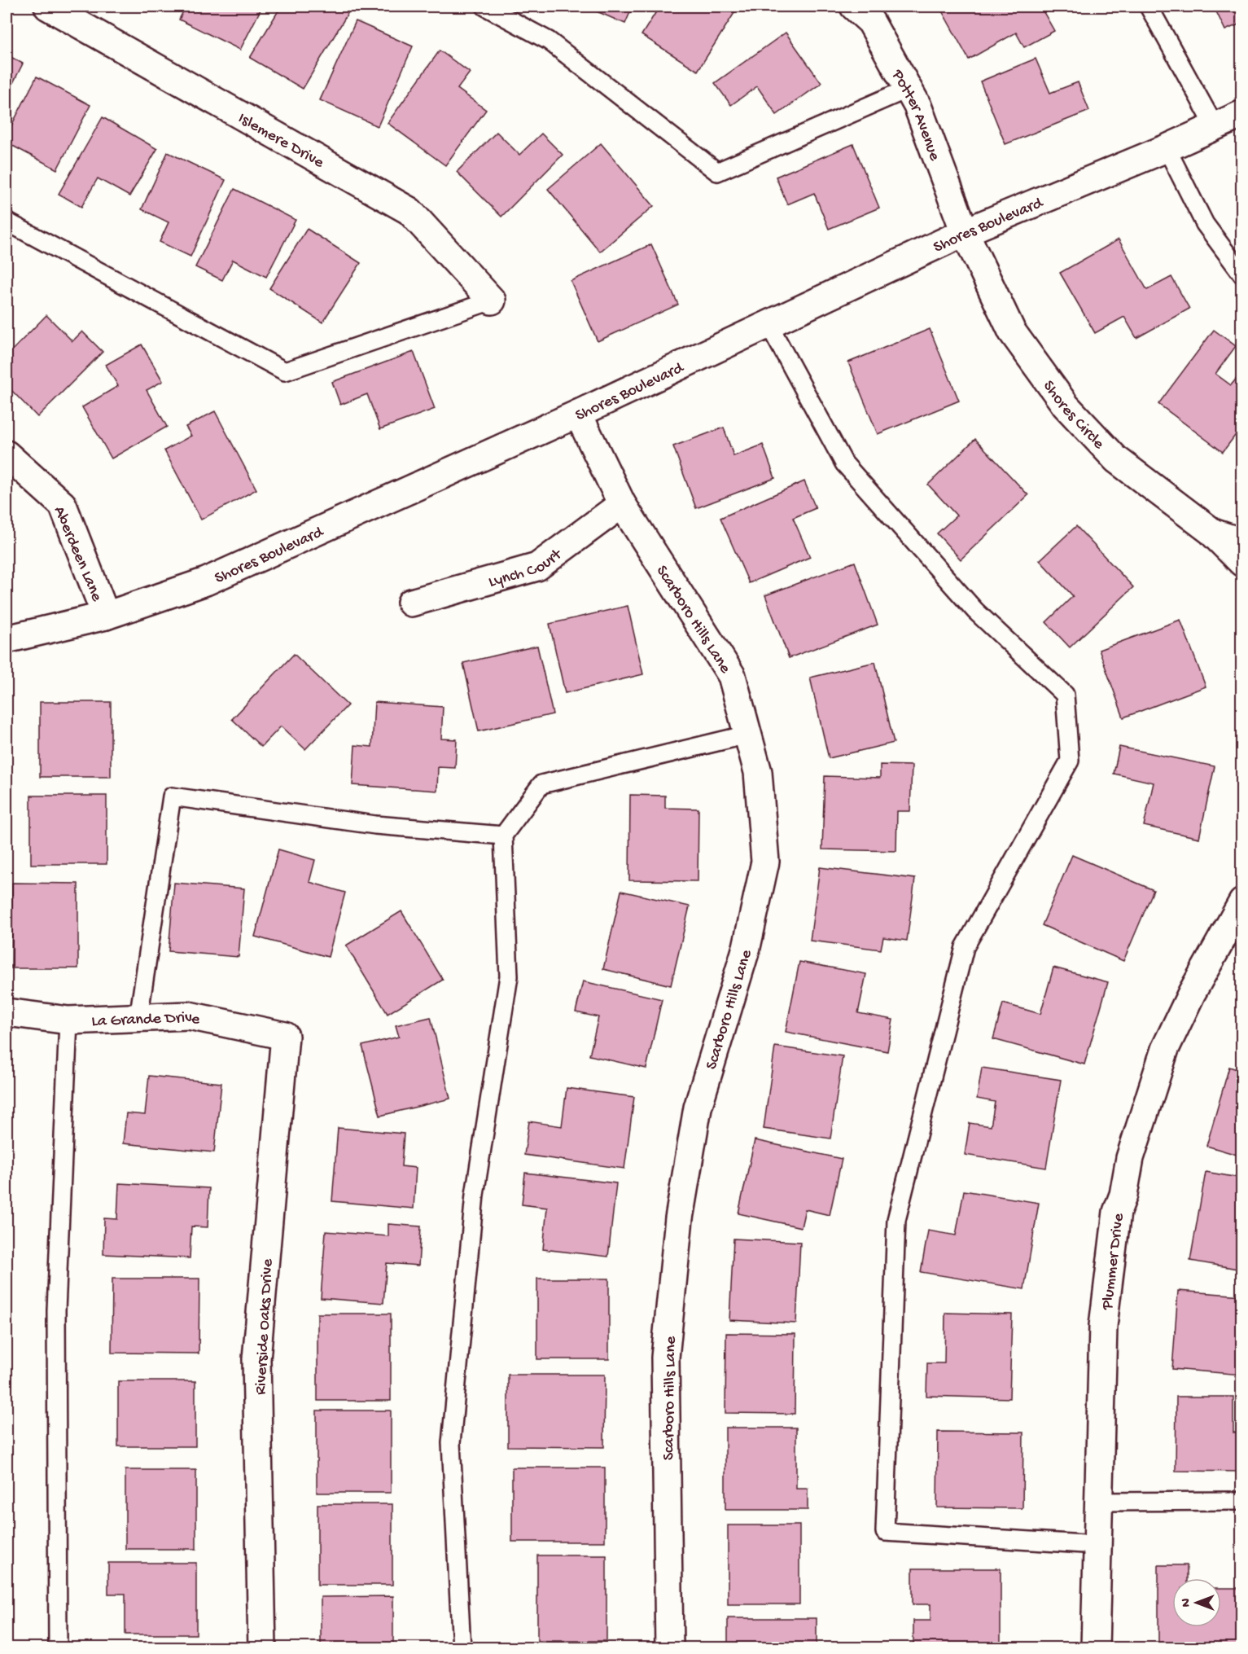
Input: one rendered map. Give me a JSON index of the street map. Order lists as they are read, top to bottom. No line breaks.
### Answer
{"streets":{"street":["Potter Avenue","Islemere Drive","Shores Boulevard","Shores Circle","Aberdeen Lane","Lynch Court","Scarboro Hills Lane","La Grande Drive","Plummer Drive","Riverside Oaks Drive"]},"crossings":[["Potter Avenue","Shores Boulevard"],["Potter Avenue","Shores Circle"],["Shores Boulevard","Shores Circle"],["Shores Boulevard","Aberdeen Lane"],["Shores Boulevard","Scarboro Hills Lane"],["Lynch Court","Scarboro Hills Lane"],["La Grande Drive","Riverside Oaks Drive"]],"north":"left"}
